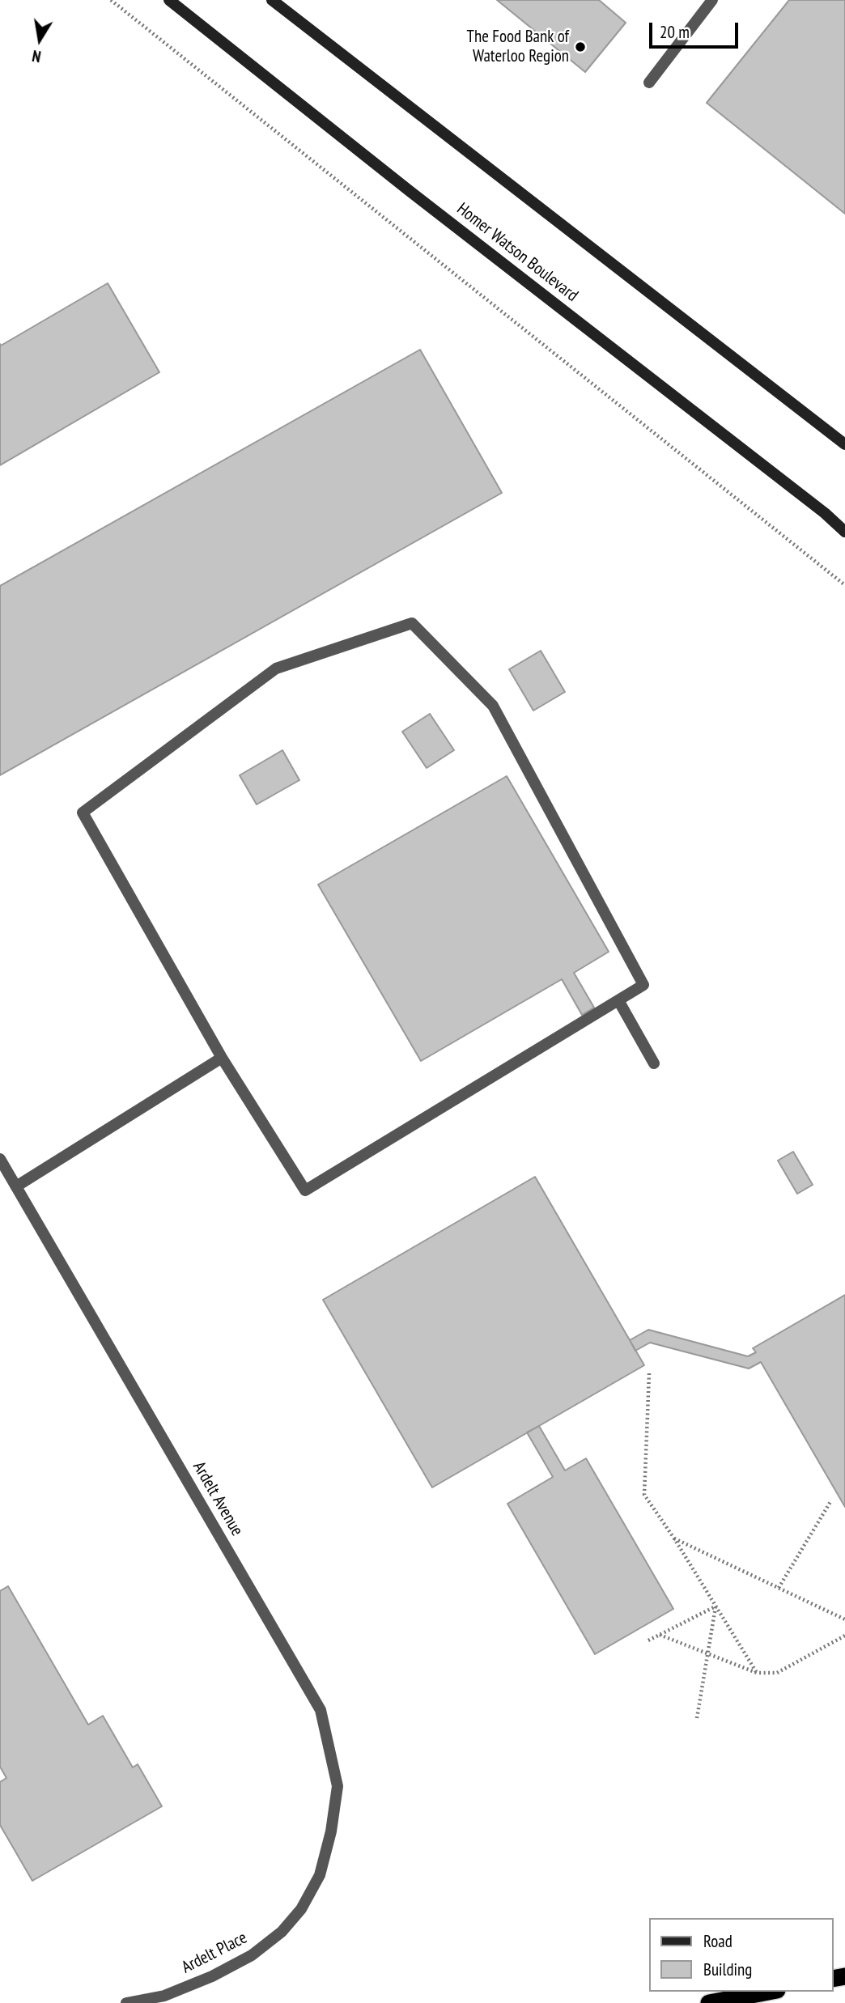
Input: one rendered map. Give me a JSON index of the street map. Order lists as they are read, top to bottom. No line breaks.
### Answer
{"streets":{"main road":["Homer Watson Boulevard"],"street":["Ardelt Avenue","Ardelt Place"]},"crossings":[["Ardelt Avenue","Ardelt Place"]],"places":["The Food Bank of Waterloo Region"],"legend":["Road","Building"],"scale_bar":"20 m","north":"bottom"}
